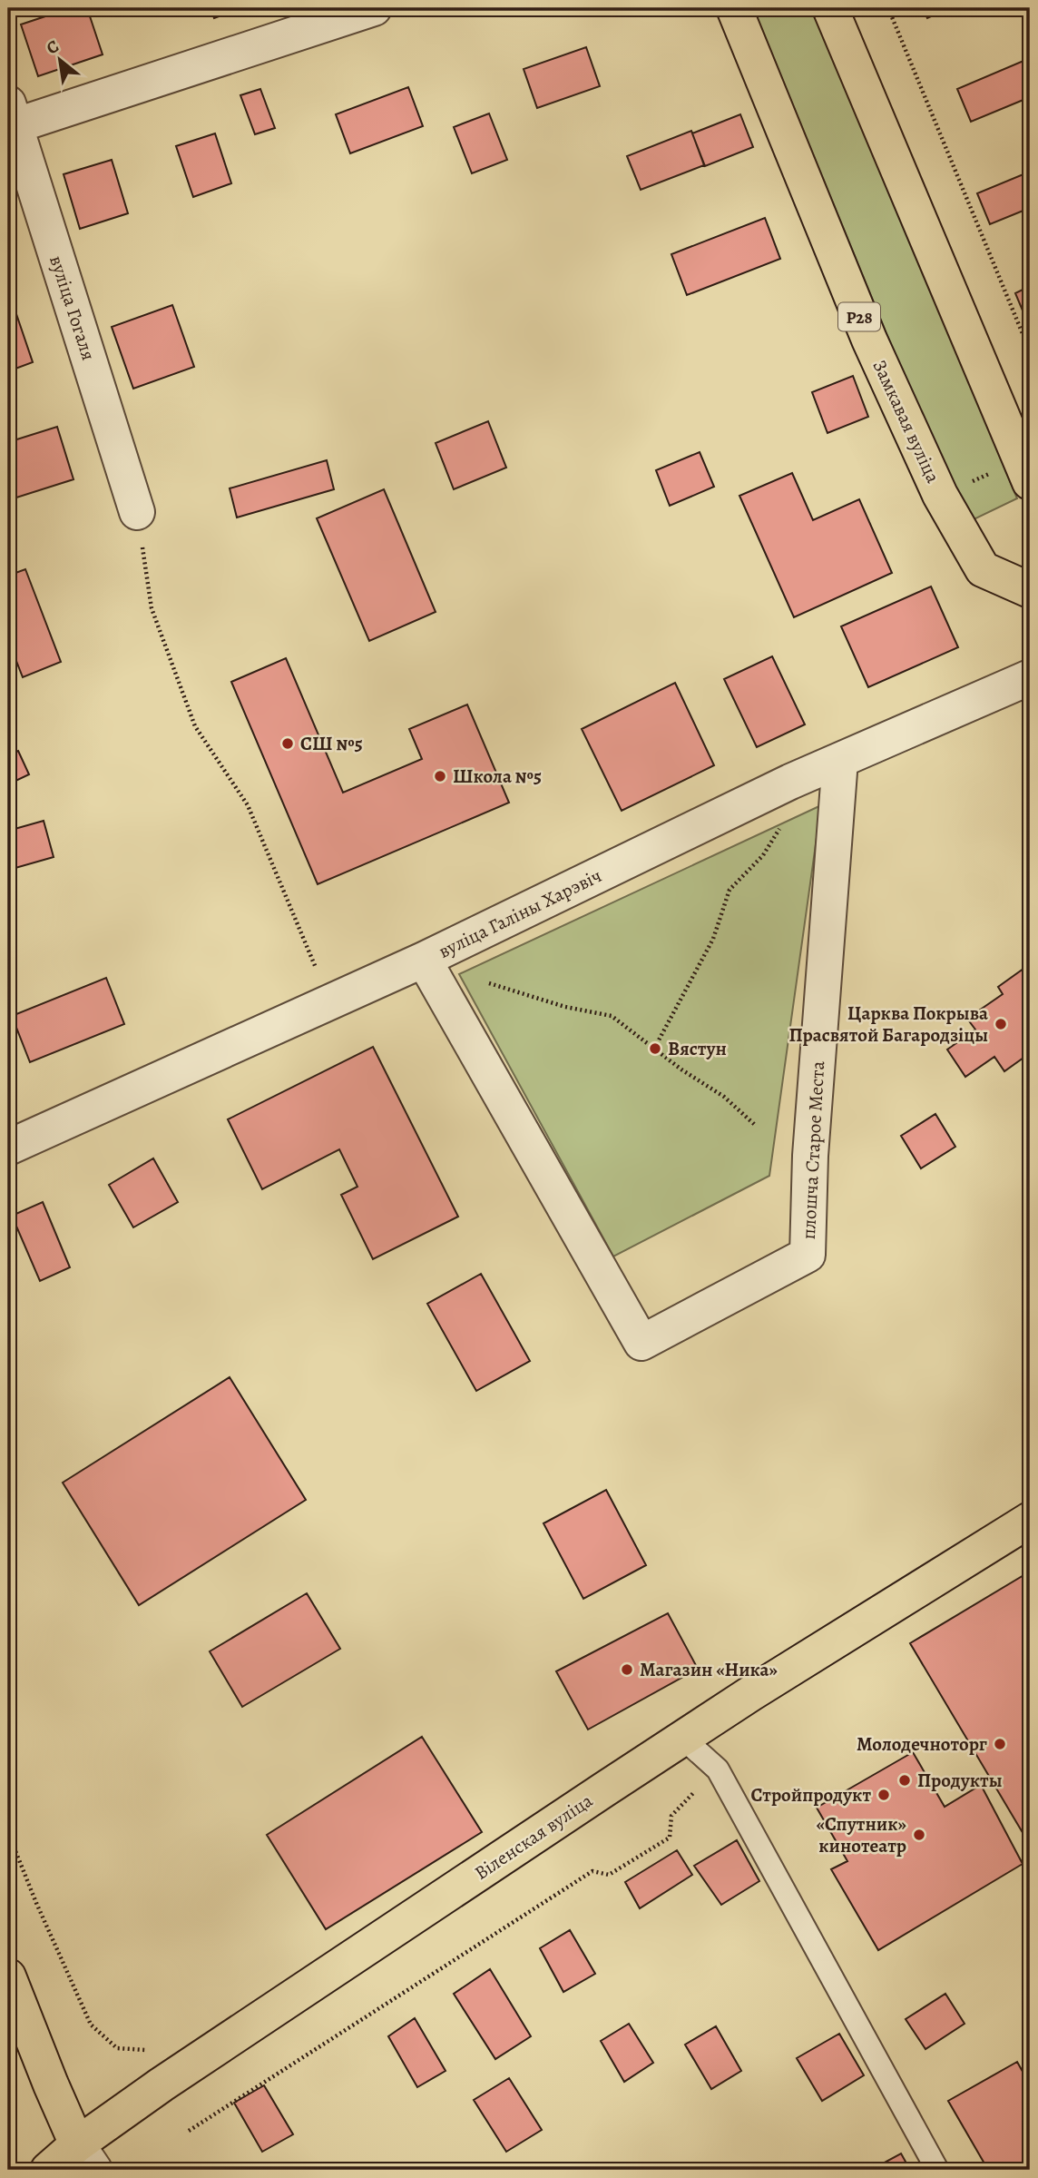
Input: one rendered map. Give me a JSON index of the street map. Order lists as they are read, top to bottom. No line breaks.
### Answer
{"streets":{"main road":["Р28","Замкавая вуліца","Віленская вуліца"],"street":["вуліца Гогаля","вуліца Галіны Харэвіч","плошча Старое Места"]},"crossings":[["вуліца Галіны Харэвіч","плошча Старое Места"]],"places":["СШ №5","Школа №5","Царква Покрыва Прасвятой Багародзіцы","Вястун","Магазин «Ника»","Молодечноторг","Продукты","Стройпродукт","«Спутник» кинотеатр"],"north":"top left"}
